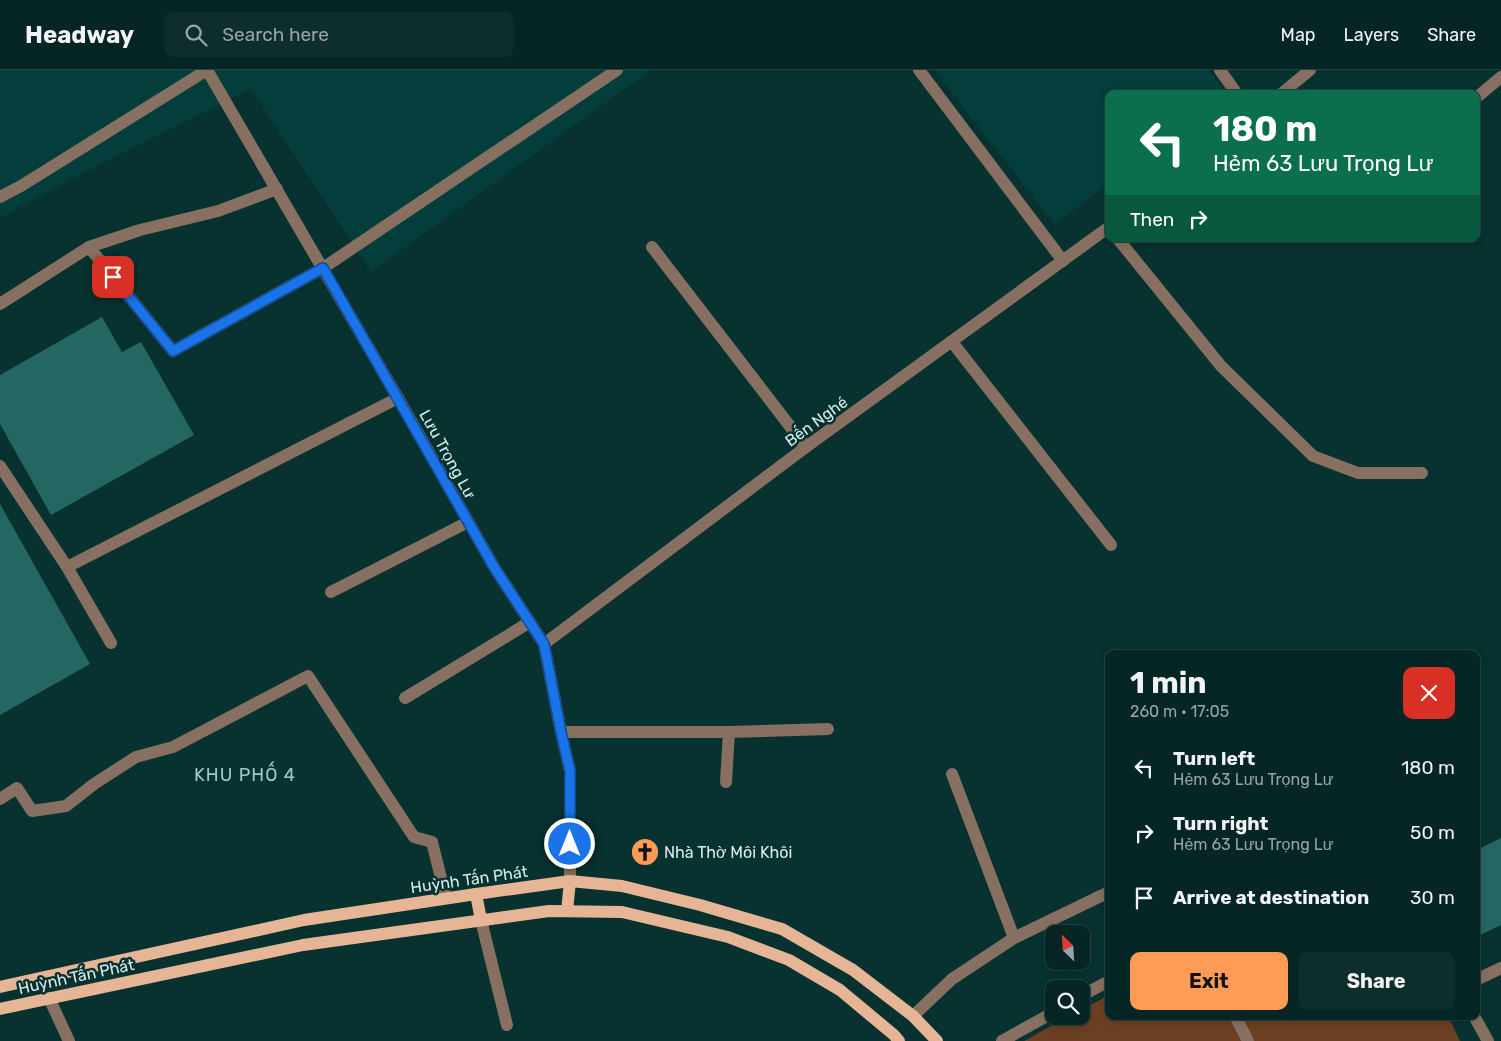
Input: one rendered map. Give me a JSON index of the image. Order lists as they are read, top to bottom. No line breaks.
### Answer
{"streets":{"main road":["Huỳnh Tấn Phát"],"street":["Bến Nghé","Lưu Trọng Lư"]},"crossings":[["Bến Nghé","Lưu Trọng Lư"],["Lưu Trọng Lư","Huỳnh Tấn Phát"]],"districts":["KHU PHỐ 4"],"places":{"church":["Nhà Thờ Môi Khôi"]},"north":"top left","page":{"header":"Headway","search":"Search here","nav":["Map","Layers","Share"],"turn":["180 m","Hẻm 63 Lưu Trọng Lư"],"then":"Then","heading":["1 min","260 m · 17:05"],"list":[{"name":"Turn left","note":"Hẻm 63 Lưu Trọng Lư","value":"180 m"},{"name":"Turn right","note":"Hẻm 63 Lưu Trọng Lư","value":"50 m"},{"name":"Arrive at destination","value":"30 m"}],"buttons":["Exit","Share"]}}
